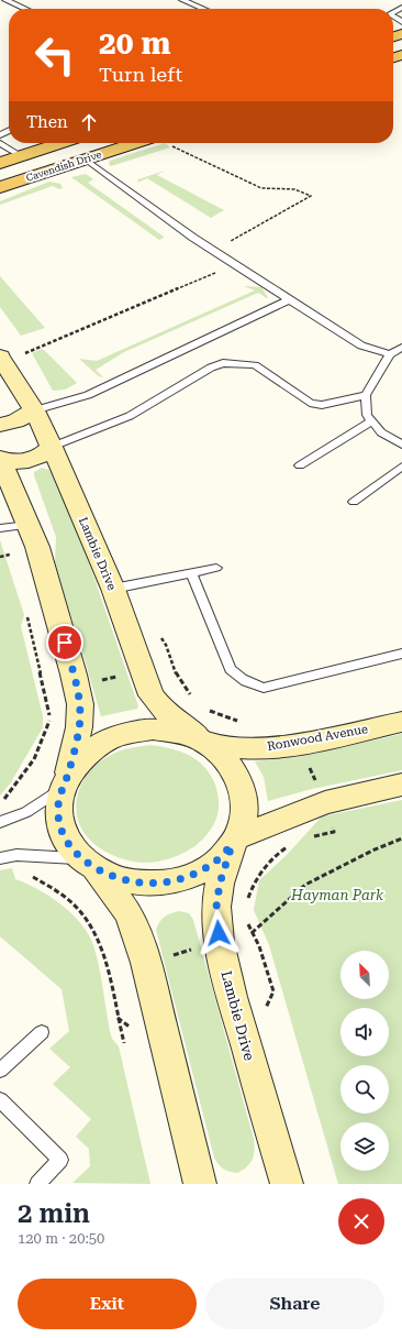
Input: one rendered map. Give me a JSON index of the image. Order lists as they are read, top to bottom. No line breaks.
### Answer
{"streets":{"main road":["Cavendish Drive","Lambie Drive","Ronwood Avenue"]},"crossings":[["Lambie Drive","Ronwood Avenue"]],"parks":["Hayman Park"],"north":"top left","page":{"turn":["20 m","Turn left"],"then":"Then","heading":["2 min","120 m · 20:50"],"buttons":["Exit","Share"]}}
